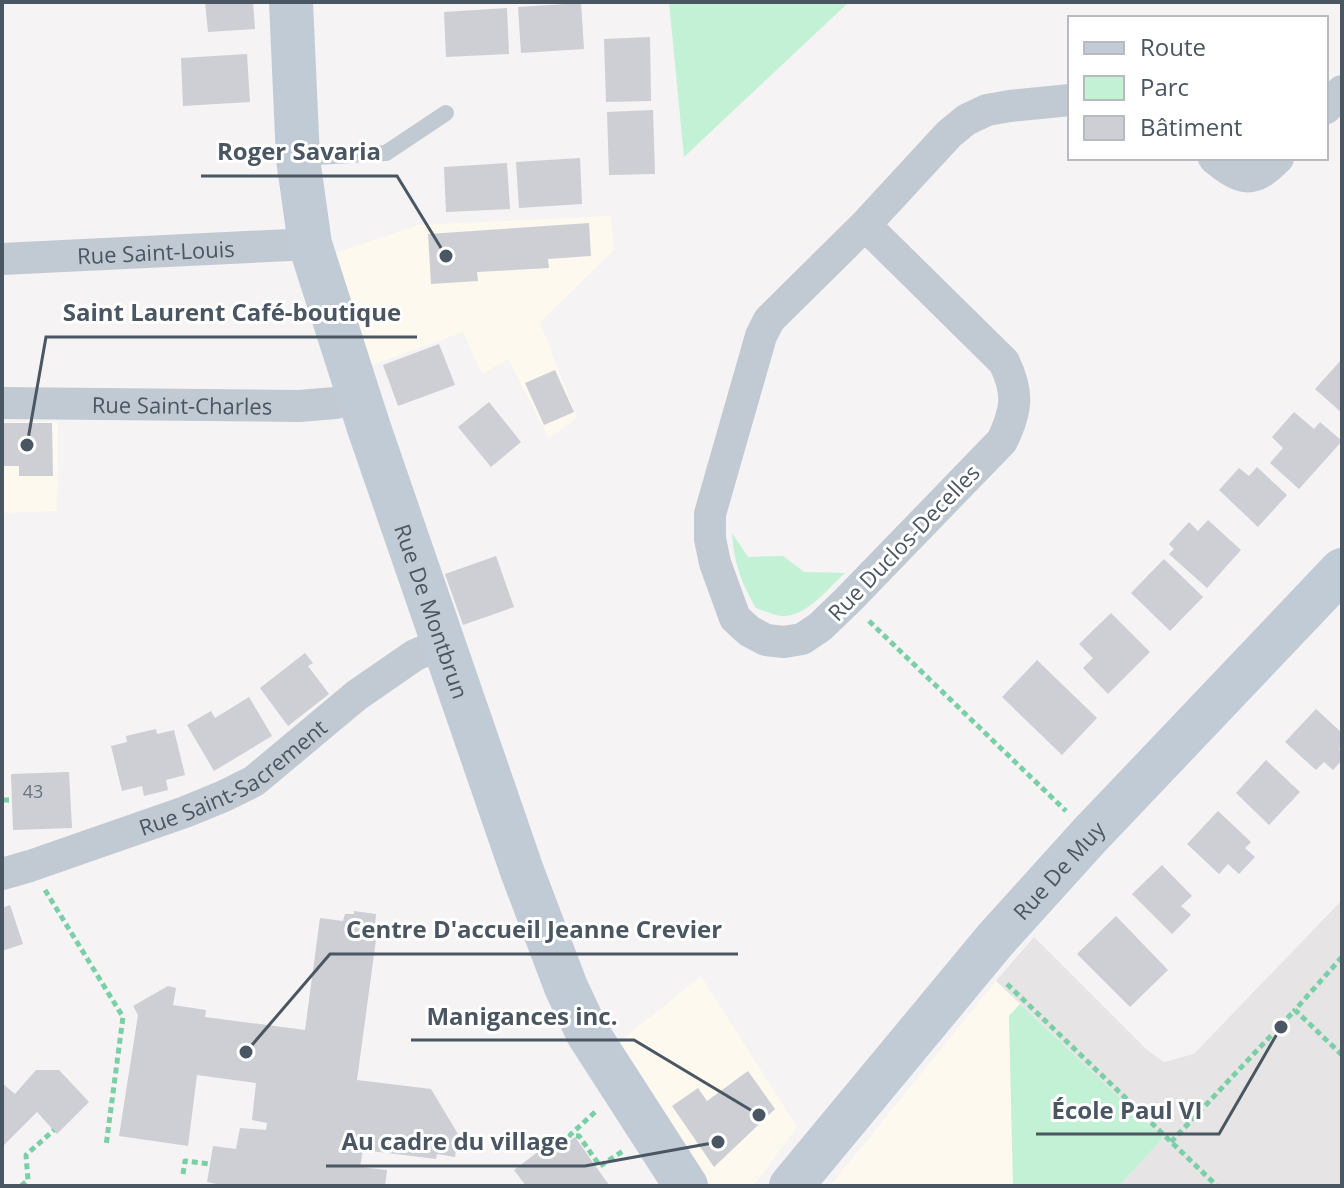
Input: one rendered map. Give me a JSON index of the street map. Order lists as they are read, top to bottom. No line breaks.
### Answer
{"streets":{"street":["Rue Saint-Louis","Rue Saint-Charles","Rue Duclos-Decelles","Rue De Montbrun","Rue Saint-Sacrement","Rue De Muy"]},"crossings":[["Rue Saint-Louis","Rue De Montbrun"],["Rue Saint-Charles","Rue De Montbrun"],["Rue De Montbrun","Rue Saint-Sacrement"]],"places":["Roger Savaria","Saint Laurent Café-boutique","École Paul VI","Centre D'accueil Jeanne Crevier","Manigances inc.","Au cadre du village"],"house_numbers":["43"],"legend":["Route","Parc","Bâtiment"]}
